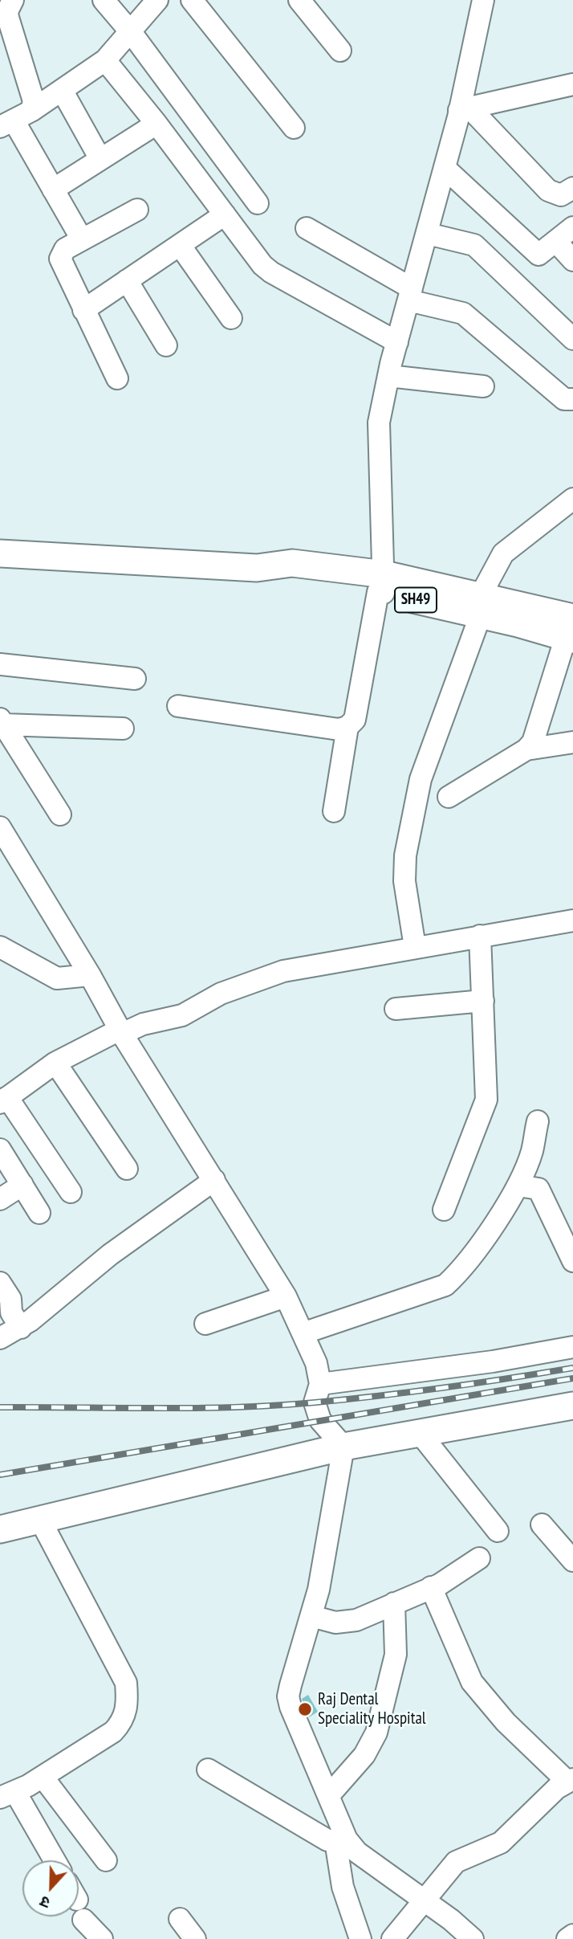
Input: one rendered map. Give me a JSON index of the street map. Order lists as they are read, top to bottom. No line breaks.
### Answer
{"streets":{"main road":["SH49"]},"places":["Raj Dental Speciality Hospital"],"north":"bottom"}
